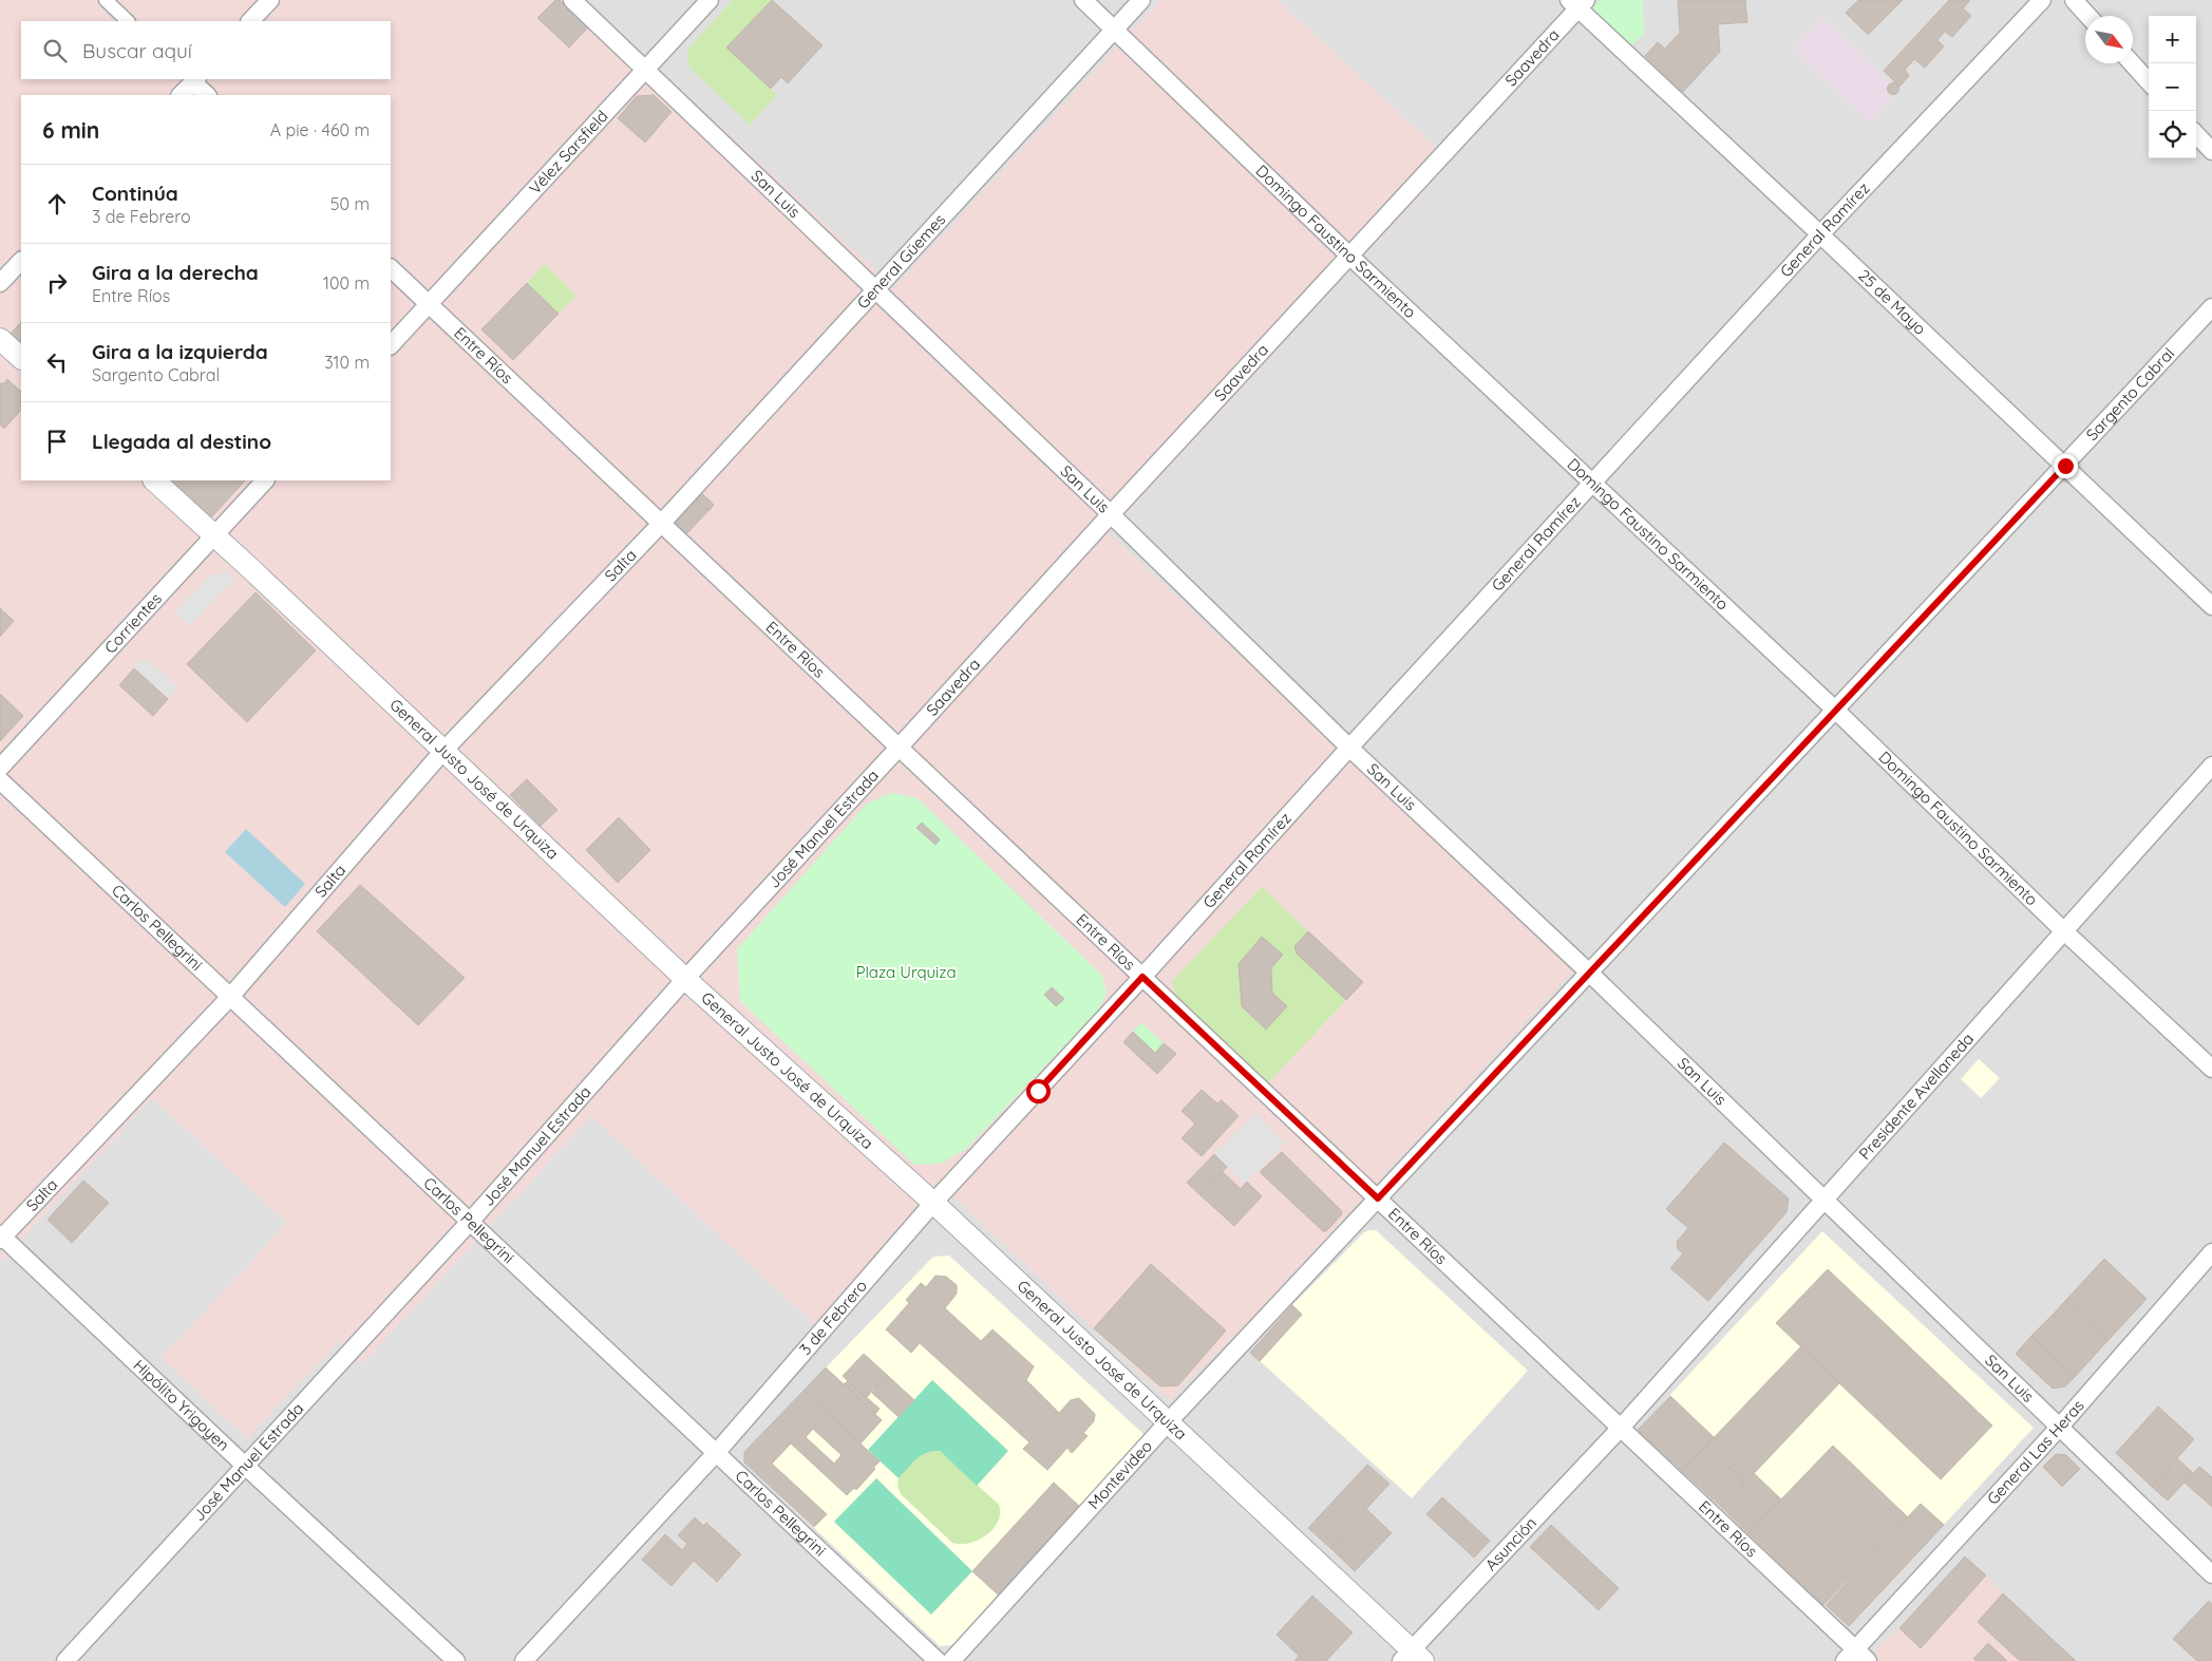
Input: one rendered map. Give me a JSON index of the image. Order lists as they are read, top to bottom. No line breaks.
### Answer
{"streets":{"street":["Saavedra","Vélez Sarsfield","San Luis","General Ramírez","Domingo Faustino Sarmiento","General Güemes","25 de Mayo","Entre Ríos","Sargento Cabral","Salta","Corrientes","General Justo José de Urquiza","José Manuel Estrada","Carlos Pellegrini","Presidente Avellaneda","3 de Febrero","Hipólito Yrigoyen","General Las Heras","Montevideo","Asunción"]},"crossings":[["Saavedra","San Luis"],["Saavedra","Domingo Faustino Sarmiento"],["Saavedra","25 de Mayo"],["Saavedra","Entre Ríos"],["Saavedra","José Manuel Estrada"],["Vélez Sarsfield","San Luis"],["Vélez Sarsfield","Entre Ríos"],["San Luis","General Ramírez"],["San Luis","General Güemes"],["San Luis","Sargento Cabral"],["San Luis","Presidente Avellaneda"],["San Luis","General Las Heras"],["General Ramírez","Domingo Faustino Sarmiento"],["General Ramírez","25 de Mayo"],["General Ramírez","Entre Ríos"],["General Ramírez","3 de Febrero"],["Domingo Faustino Sarmiento","General Güemes"],["Domingo Faustino Sarmiento","Sargento Cabral"],["Domingo Faustino Sarmiento","Presidente Avellaneda"],["General Güemes","Entre Ríos"],["General Güemes","Salta"],["25 de Mayo","Sargento Cabral"],["Entre Ríos","Sargento Cabral"],["Entre Ríos","Salta"],["Entre Ríos","José Manuel Estrada"],["Entre Ríos","Presidente Avellaneda"],["Entre Ríos","3 de Febrero"],["Entre Ríos","General Las Heras"],["Entre Ríos","Montevideo"],["Entre Ríos","Asunción"],["Sargento Cabral","Montevideo"],["Salta","General Justo José de Urquiza"],["Salta","Carlos Pellegrini"],["Salta","Hipólito Yrigoyen"],["Corrientes","General Justo José de Urquiza"],["General Justo José de Urquiza","José Manuel Estrada"],["General Justo José de Urquiza","3 de Febrero"],["General Justo José de Urquiza","Montevideo"],["General Justo José de Urquiza","Asunción"],["José Manuel Estrada","Carlos Pellegrini"],["José Manuel Estrada","Hipólito Yrigoyen"],["Carlos Pellegrini","3 de Febrero"],["Presidente Avellaneda","Asunción"]],"parks":["Plaza Urquiza"],"north":"bottom right","page":{"map_buttons":["+","−"],"search":"Buscar aquí","heading":["6 min","A pie · 460 m"],"list":[["Continúa","3 de Febrero","50 m"],["Gira a la derecha","Entre Ríos","100 m"],["Gira a la izquierda","Sargento Cabral","310 m"],"Llegada al destino"]}}
